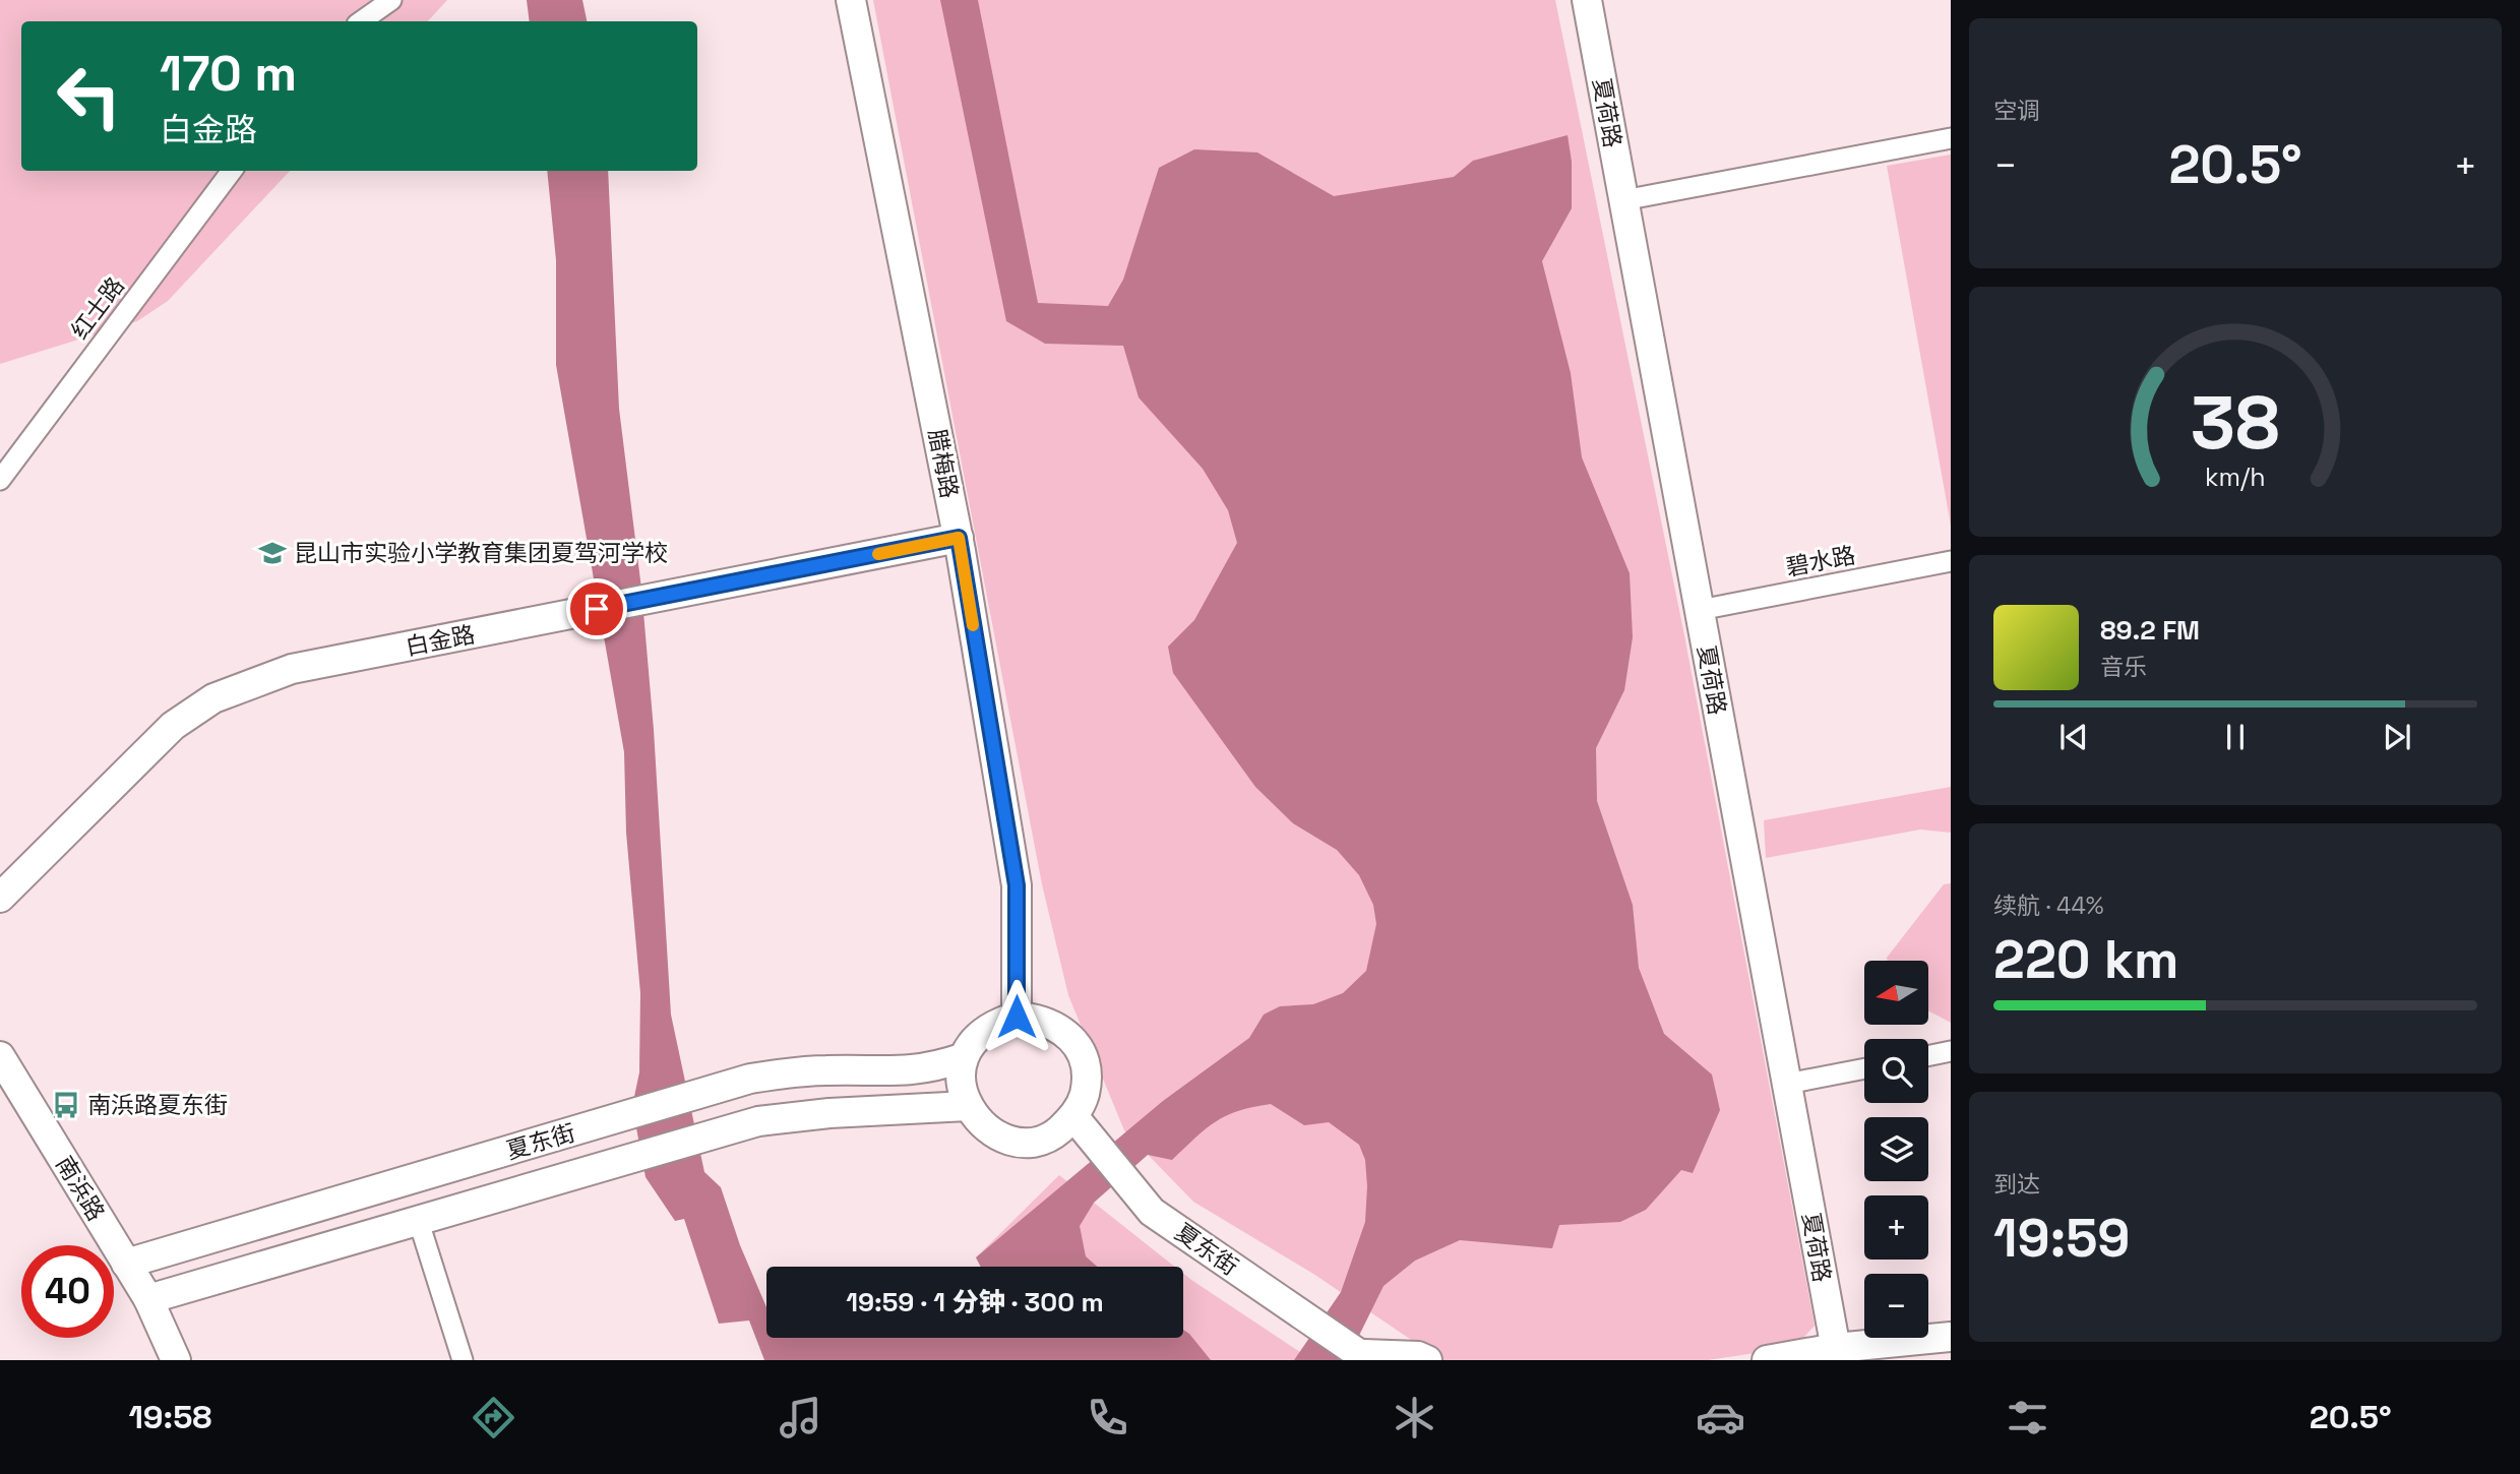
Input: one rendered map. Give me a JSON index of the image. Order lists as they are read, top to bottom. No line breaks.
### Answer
{"streets":{"street":["夏荷路","红士路","腊梅路","碧水路","白金路","夏东街","南浜路"]},"crossings":[["夏荷路","碧水路"],["腊梅路","白金路"],["腊梅路","夏东街"],["夏东街","南浜路"]],"places":{"school or university":["昆山市实验小学教育集团夏驾河学校"],"bus stop":["南浜路夏东街"]},"north":"left","page":{"tile":["空调",["续航 · 44%","220 km"],["到达","19:59"]],"turn":["170 m","白金路"],"heat":["−","20.5°","+"],"song":["89.2 FM","音乐"],"map_buttons":["+","−"],"limit":"40","trip":"19:59 · 1 分钟 · 300 m","tabs":["19:58","20.5°"],"gauge":["38","km/h"]}}
